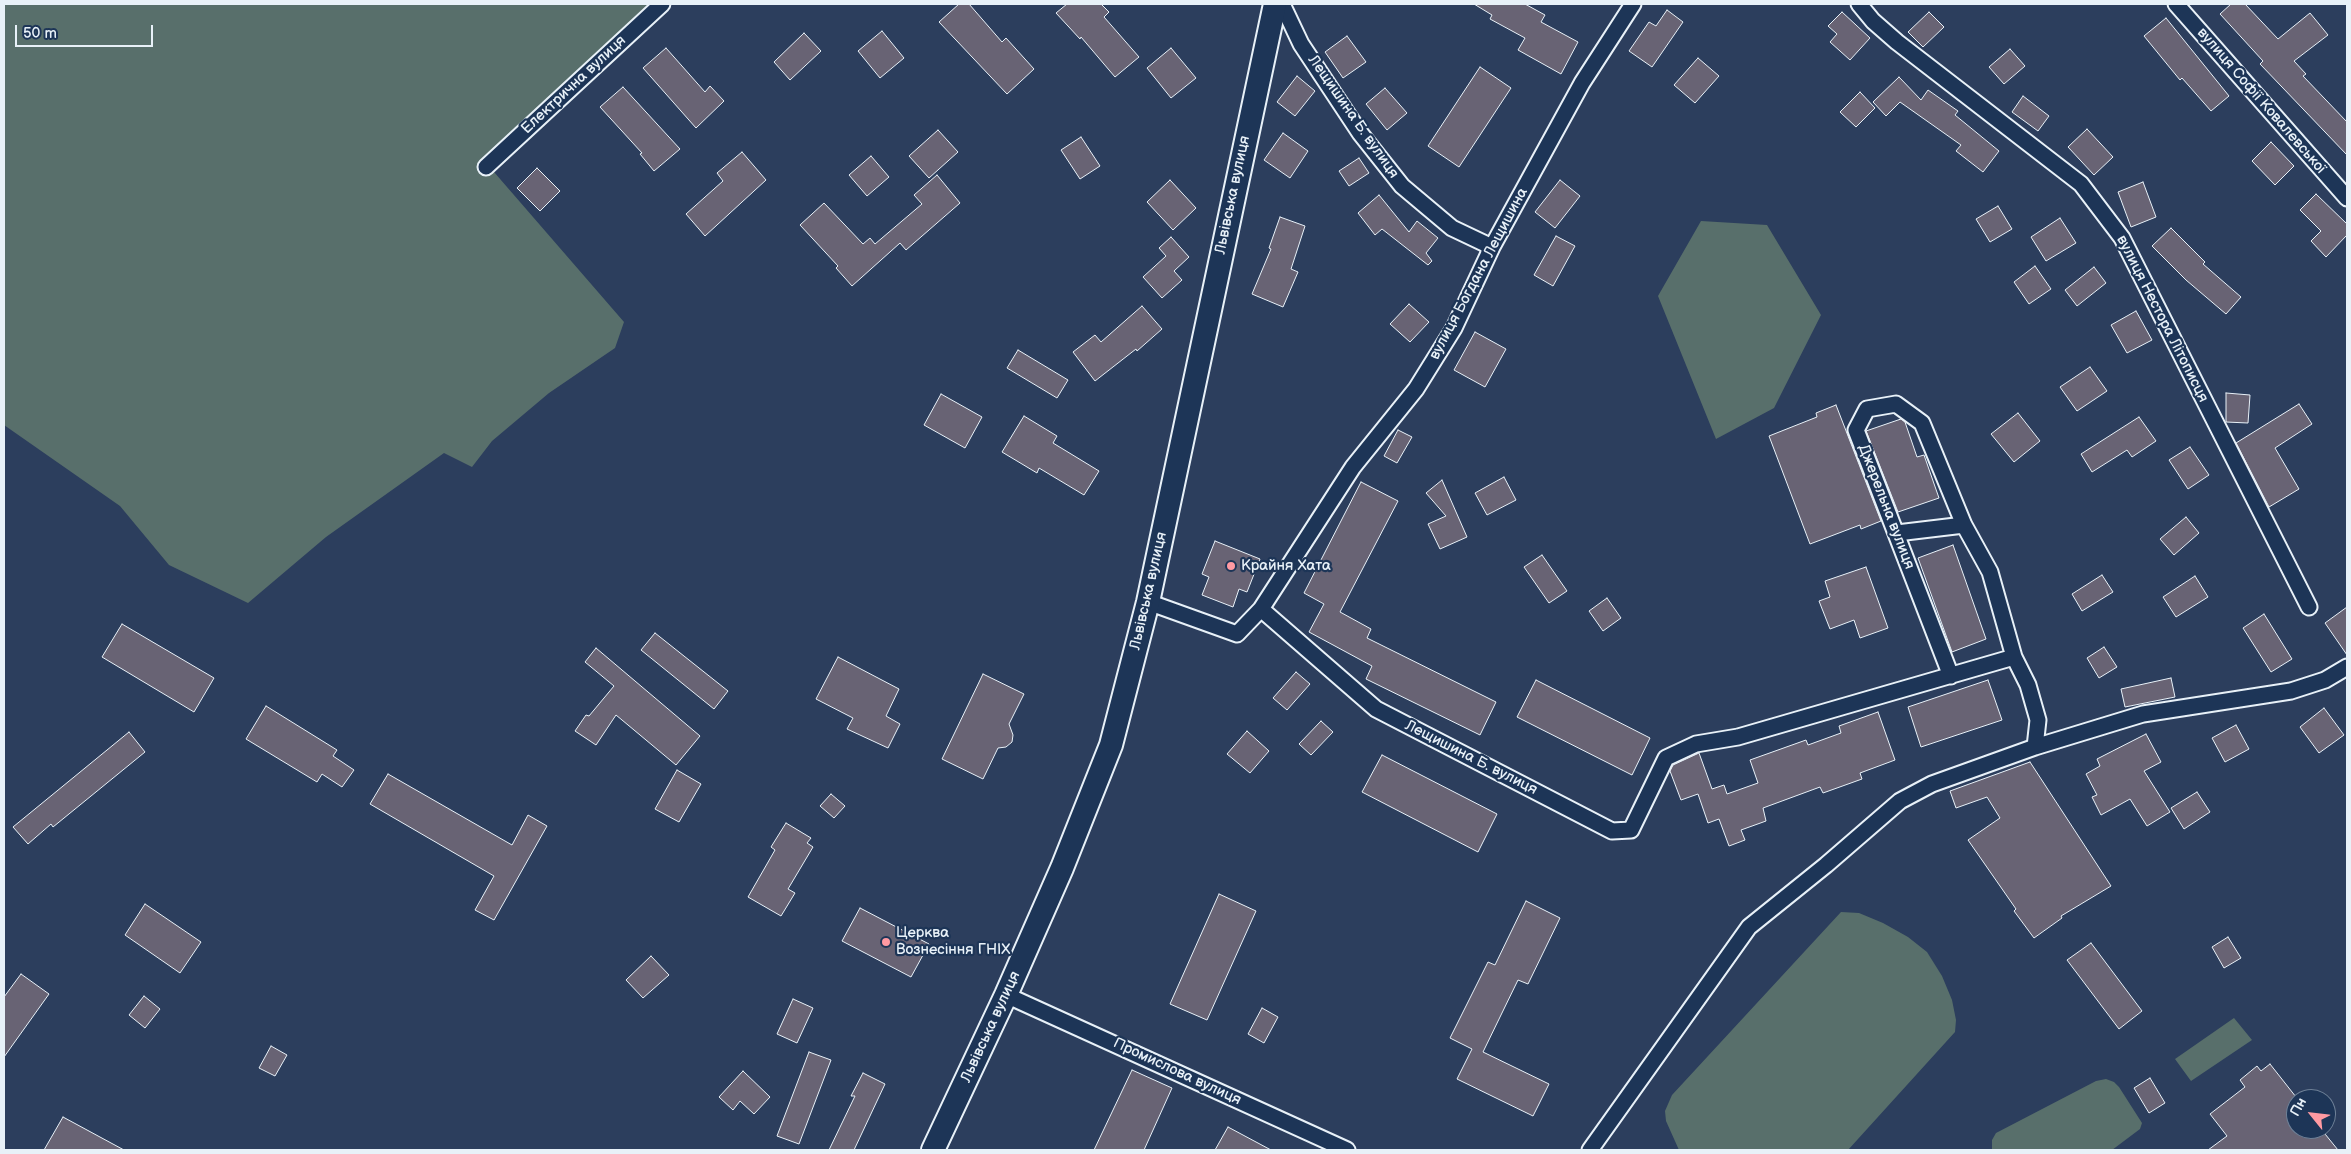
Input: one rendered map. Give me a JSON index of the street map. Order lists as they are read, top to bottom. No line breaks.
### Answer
{"streets":{"main road":["Львівська вулиця"],"street":["Електрична вулиця","вулиця Софії Ковалевської","Лещишина Б. вулиця","вулиця Богдана Лещишина","вулиця Нестора Літописця","Джерельна вулиця","Промислова вулиця"]},"crossings":[["Лещишина Б. вулиця","вулиця Богдана Лещишина"],["Лещишина Б. вулиця","Джерельна вулиця"],["Львівська вулиця","Промислова вулиця"]],"places":["Крайня Хата","Церква Вознесіння ГНІХ"],"scale_bar":"50 m","north":"top left"}
